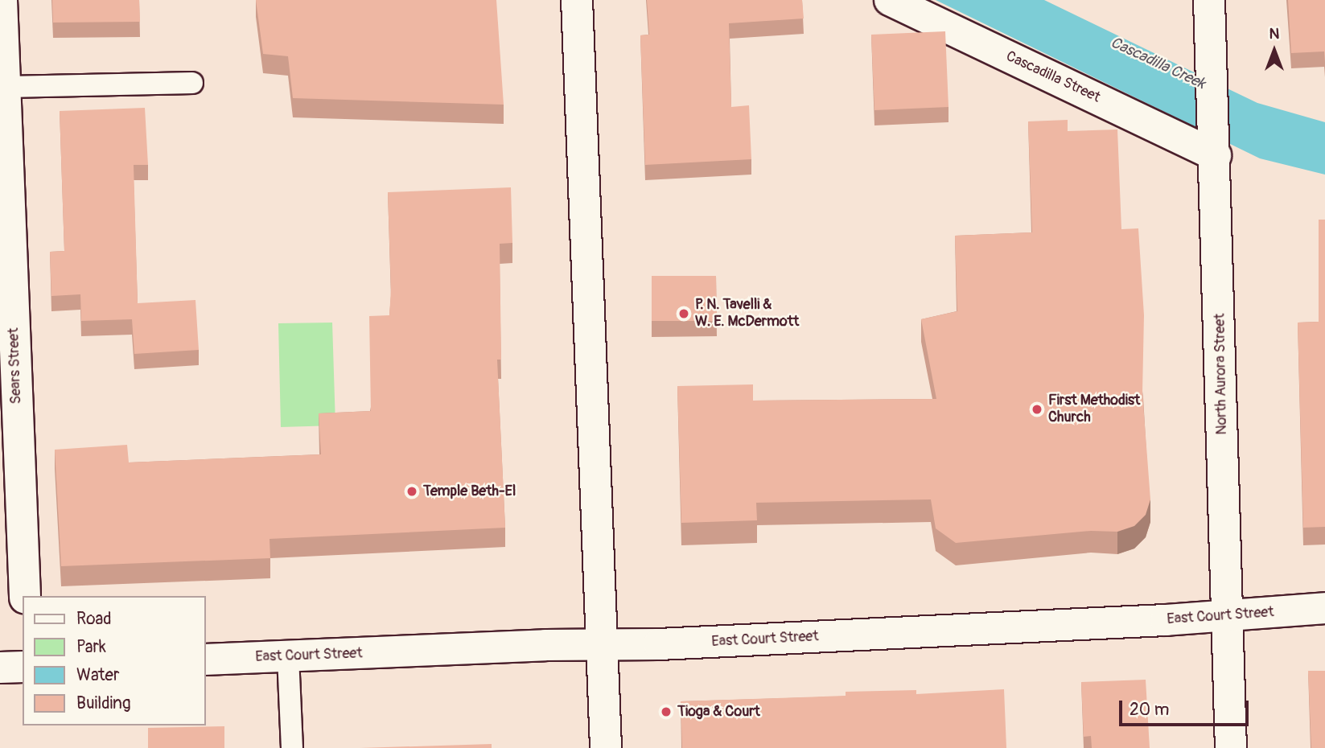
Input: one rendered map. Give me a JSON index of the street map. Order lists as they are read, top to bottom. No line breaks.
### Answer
{"streets":{"street":["Cascadilla Street","Sears Street","North Aurora Street","East Court Street"]},"crossings":[["Cascadilla Street","North Aurora Street"],["North Aurora Street","East Court Street"]],"water":["Cascadilla Creek"],"places":["P. N. Tavelli & W. E. McDermott","First Methodist Church","Temple Beth-El","Tioga & Court"],"legend":["Road","Park","Water","Building"],"scale_bar":"20 m","north":"top"}
